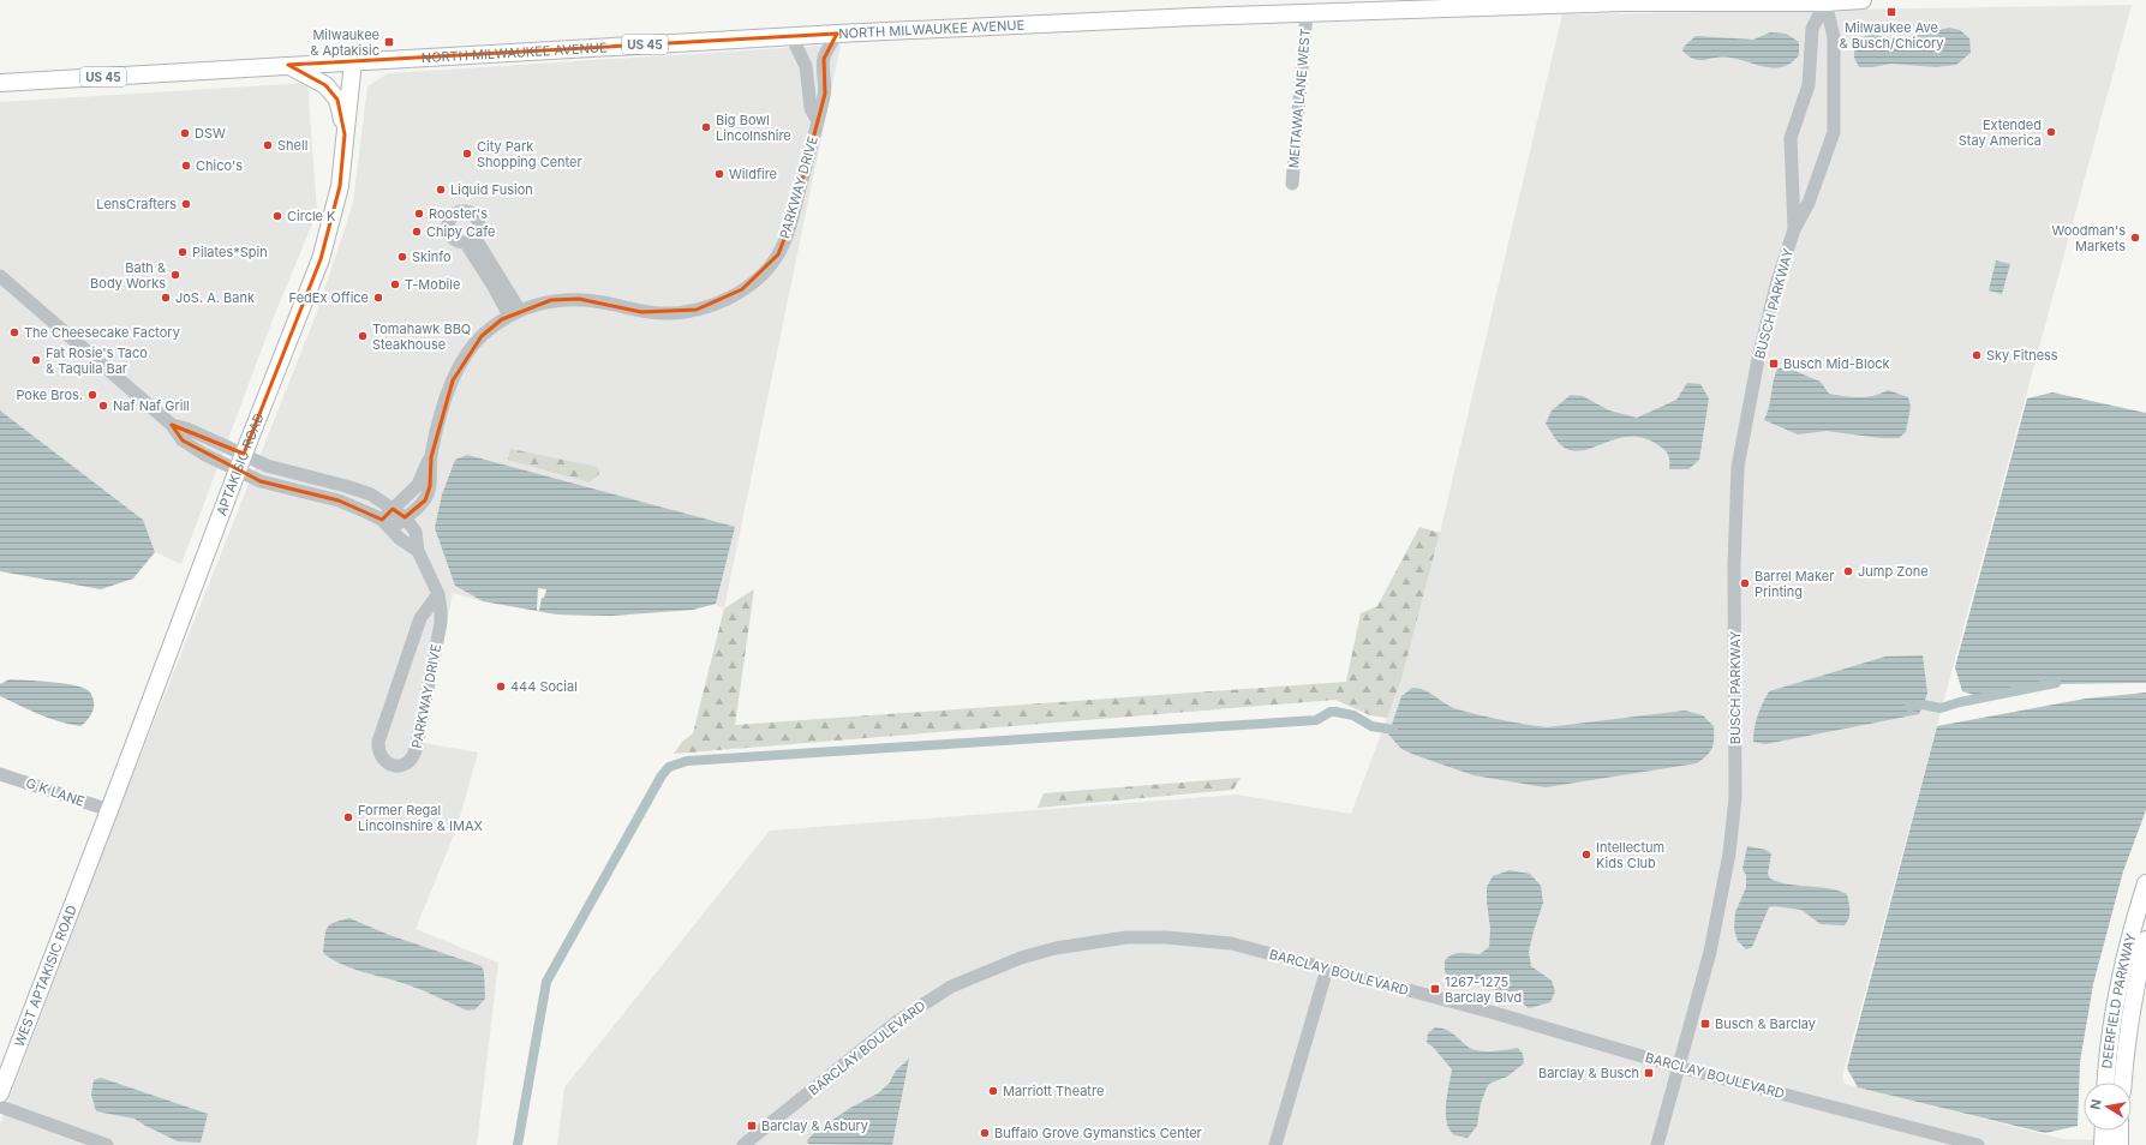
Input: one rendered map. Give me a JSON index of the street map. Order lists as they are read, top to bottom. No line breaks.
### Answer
{"streets":{"main road":["NORTH MILWAUKEE AVENUE","US 45","APTAKISIC ROAD","WEST APTAKISIC ROAD","DEERFIELD PARKWAY"],"street":["MEITAWA LANE WEST","PARKWAY DRIVE","BUSCH PARKWAY","G K LANE","BARCLAY BOULEVARD"]},"crossings":[["NORTH MILWAUKEE AVENUE","MEITAWA LANE WEST"],["NORTH MILWAUKEE AVENUE","PARKWAY DRIVE"],["NORTH MILWAUKEE AVENUE","BUSCH PARKWAY"],["NORTH MILWAUKEE AVENUE","APTAKISIC ROAD"],["PARKWAY DRIVE","APTAKISIC ROAD"],["BUSCH PARKWAY","BARCLAY BOULEVARD"],["APTAKISIC ROAD","G K LANE"],["APTAKISIC ROAD","WEST APTAKISIC ROAD"]],"places":{"transit":["Milwaukee Ave & Busch/Chicory","Milwaukee & Aptakisic","Busch Mid-Block","1267-1275 Barclay Blvd","Busch & Barclay","Barclay & Busch","Barclay & Asbury"],"other":["Big Bowl Lincolnshire","Extended Stay America","DSW","Shell","City Park Shopping Center","Chico's","Wildfire","Liquid Fusion","LensCrafters","Rooster's","Circle K","Chipy Cafe","Woodman's Markets","Pilates*Spin","Skinfo","Bath & Body Works","T-Mobile","JoS. A. Bank","FedEx Office","The Cheesecake Factory","Tomahawk BBQ Steakhouse","Sky Fitness","Fat Rosie's Taco & Taquila Bar","Poke Bros.","Naf Naf Grill","Jump Zone","Barrel Maker Printing","444 Social","Former Regal Lincolnshire & IMAX","Intellectum Kids Club","Marriott Theatre","Buffalo Grove Gymanstics Center"]},"north":"left"}
